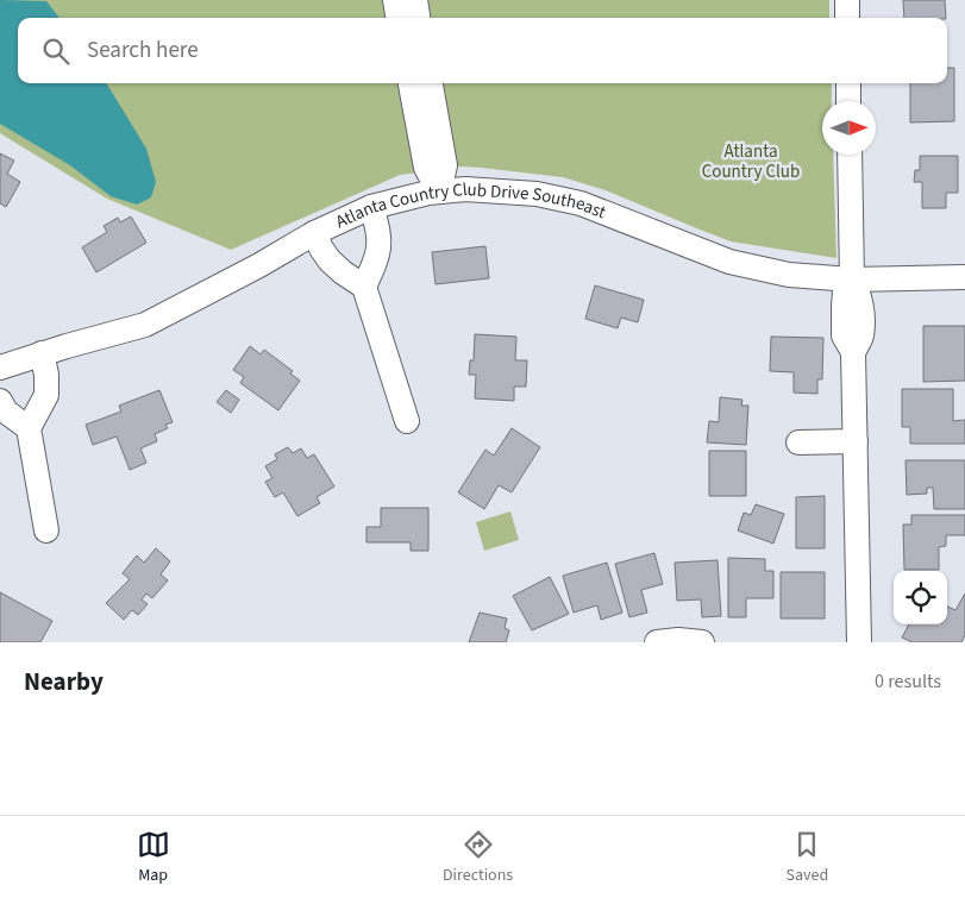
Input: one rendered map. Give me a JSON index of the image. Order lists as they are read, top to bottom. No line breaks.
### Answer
{"streets":{"street":["Atlanta Country Club Drive Southeast"]},"parks":["Atlanta Country Club"],"north":"right","page":{"search":"Search here","heading":["Nearby","0 results"],"nav":["Map","Directions","Saved"]}}
